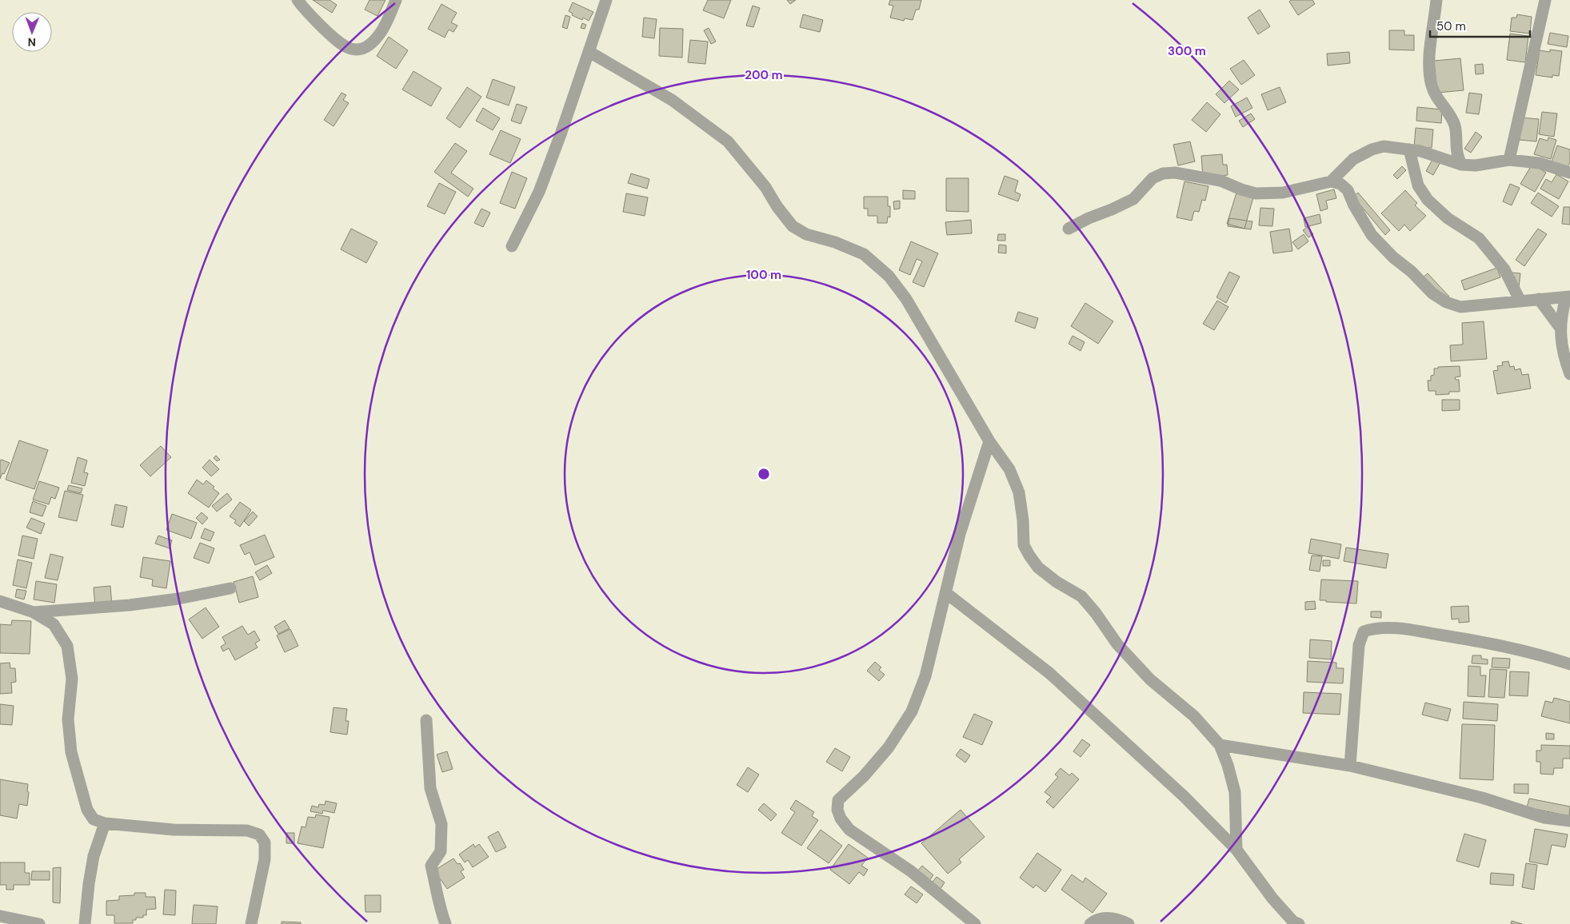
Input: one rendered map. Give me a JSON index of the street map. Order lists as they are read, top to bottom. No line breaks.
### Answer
{"scale_bar":"50 m","north":"bottom","rings":["300 m","200 m","100 m"]}
